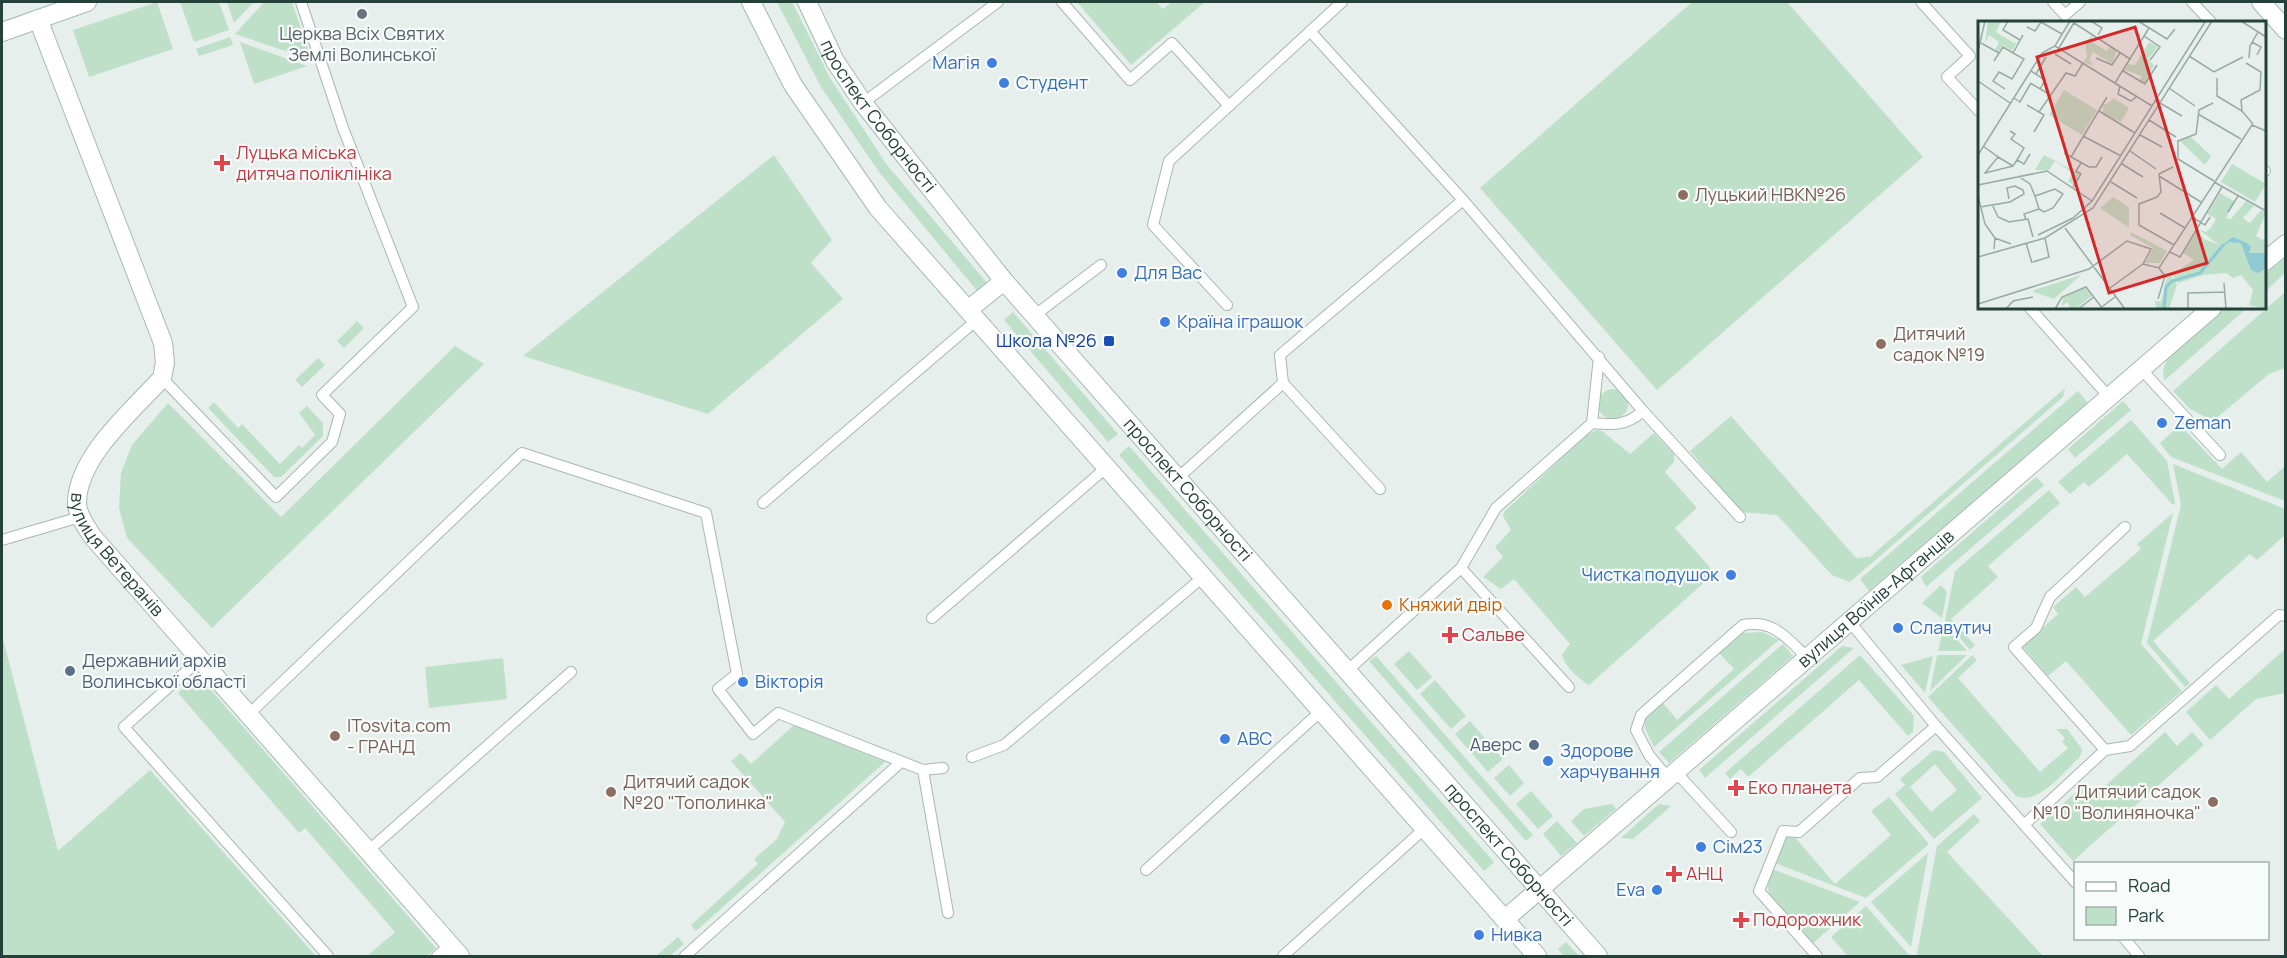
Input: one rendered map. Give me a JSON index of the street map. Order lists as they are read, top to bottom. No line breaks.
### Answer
{"streets":{"main road":["проспект Соборності","вулиця Ветеранів","вулиця Воїнів-Афганців"]},"crossings":[["проспект Соборності","вулиця Воїнів-Афганців"]],"places":{"other":["Церква Всіх Святих Землі Волинської","Магія","Студент","Луцький НВК№26","Для Вас","Країна іграшок","Дитячий садок №19","Zeman","Чистка подушок","Княжий двір","Славутич","Державний архів Волинської області","Вікторія","ITosvita.com - ГРАНД","АВС","Аверс","Здорове харчування","Дитячий садок №20 \"Тополинка\"","Дитячий садок №10 \"Волиняночка\"","Сім23","Eva","Нивка"],"health":["Луцька міська дитяча поліклініка","Сальве","Еко планета","АНЦ","Подорожник"],"transit":["Школа №26"]},"legend":["Road","Park"]}
